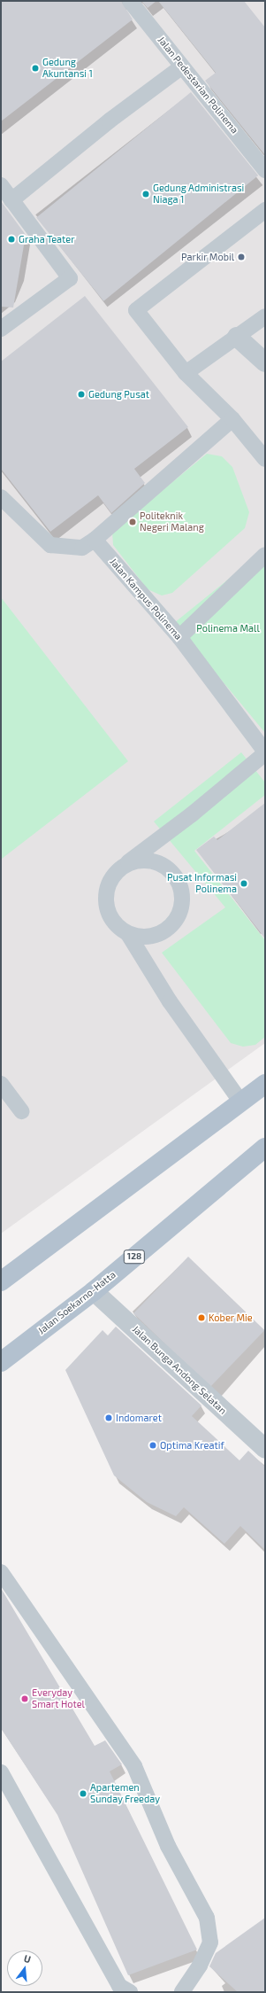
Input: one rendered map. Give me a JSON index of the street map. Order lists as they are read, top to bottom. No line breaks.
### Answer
{"streets":{"main road":["128","Jalan Soekarno-Hatta"],"street":["Jalan Bunga Andong Selatan"],"lane":["Jalan Pedestarian Polinema","Jalan Kampus Polinema"]},"crossings":[["Jalan Soekarno-Hatta","Jalan Bunga Andong Selatan"]],"parks":["Polinema Mall"],"places":["Gedung Akuntansi 1","Gedung Administrasi Niaga 1","Graha Teater","Parkir Mobil","Gedung Pusat","Politeknik Negeri Malang","Pusat Informasi Polinema","Kober Mie","Indomaret","Optima Kreatif","Everyday Smart Hotel","Apartemen Sunday Freeday"],"north":"top"}
